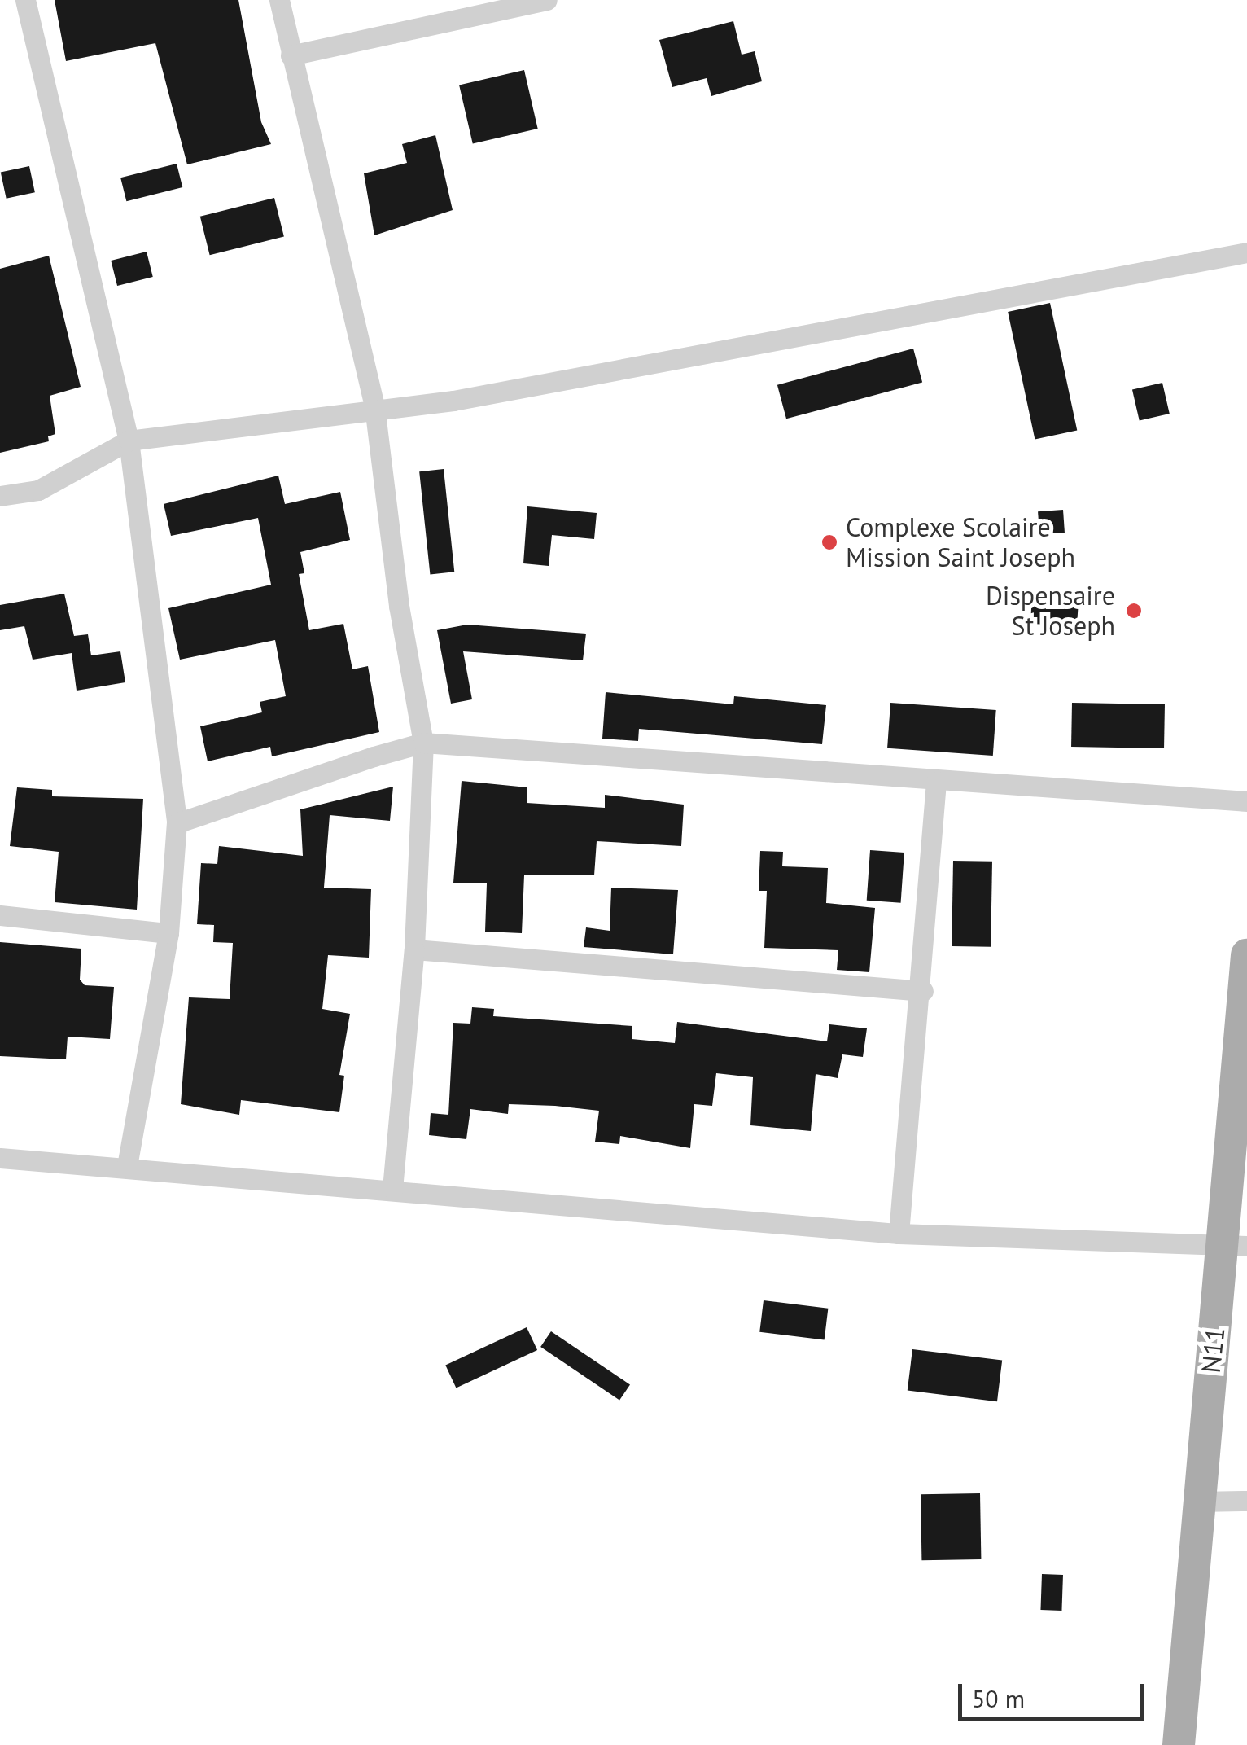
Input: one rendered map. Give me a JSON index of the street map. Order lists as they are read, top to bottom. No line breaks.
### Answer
{"streets":{"main road":["N11"]},"places":["Complexe Scolaire Mission Saint Joseph","Dispensaire St Joseph"],"scale_bar":"50 m"}
